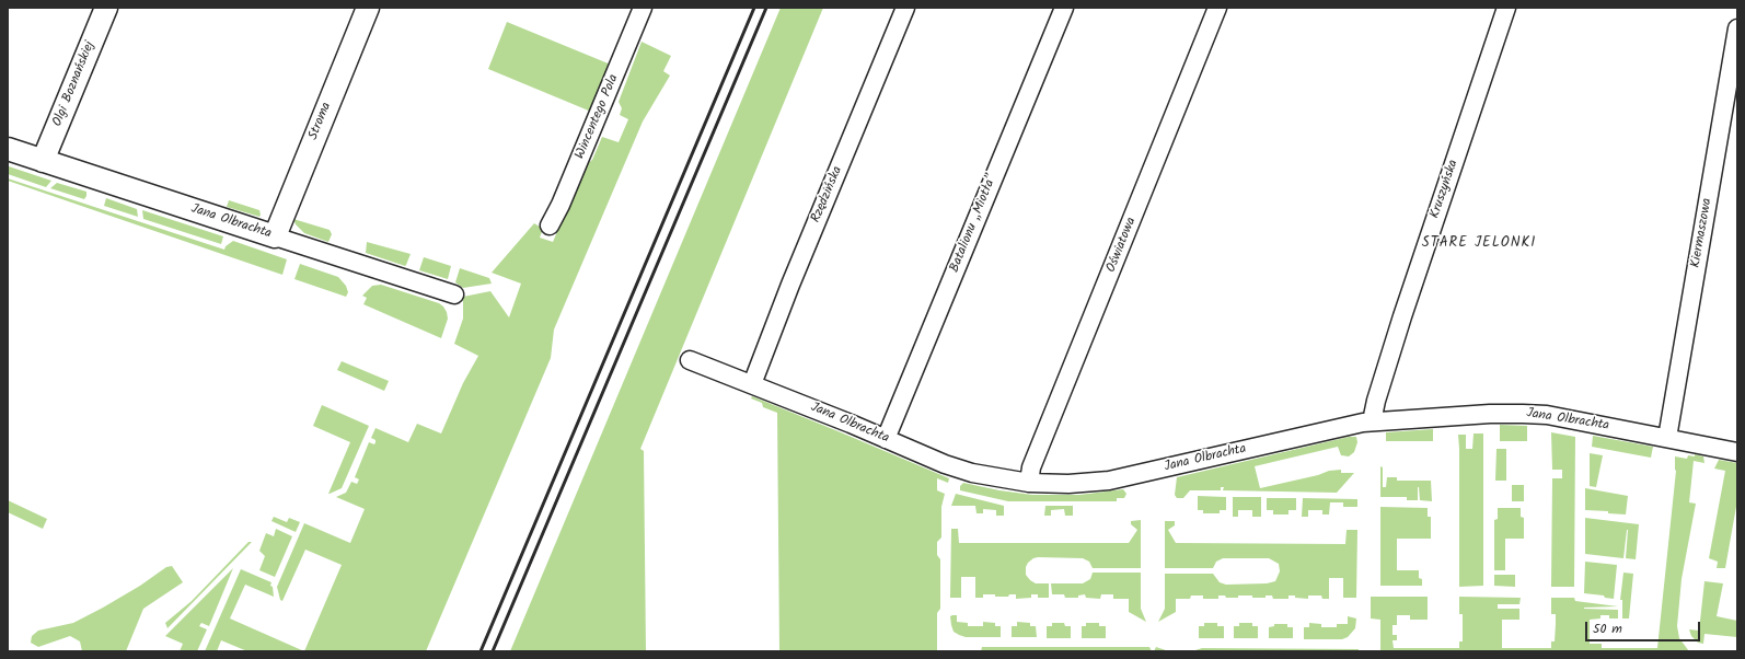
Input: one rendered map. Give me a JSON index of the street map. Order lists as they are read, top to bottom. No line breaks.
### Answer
{"streets":{"street":["Olgi Boznańskiej","Wincentego Pola","Stroma","Kruszyńska","Rzędzińska","Jana Olbrachta","Batalionu „Miotła”","Kiermaszowa","Oświatowa"]},"crossings":[["Olgi Boznańskiej","Jana Olbrachta"],["Stroma","Jana Olbrachta"],["Kruszyńska","Jana Olbrachta"],["Rzędzińska","Jana Olbrachta"],["Jana Olbrachta","Batalionu „Miotła”"],["Jana Olbrachta","Kiermaszowa"],["Jana Olbrachta","Oświatowa"]],"districts":["STARE JELONKI"],"scale_bar":"50 m"}
